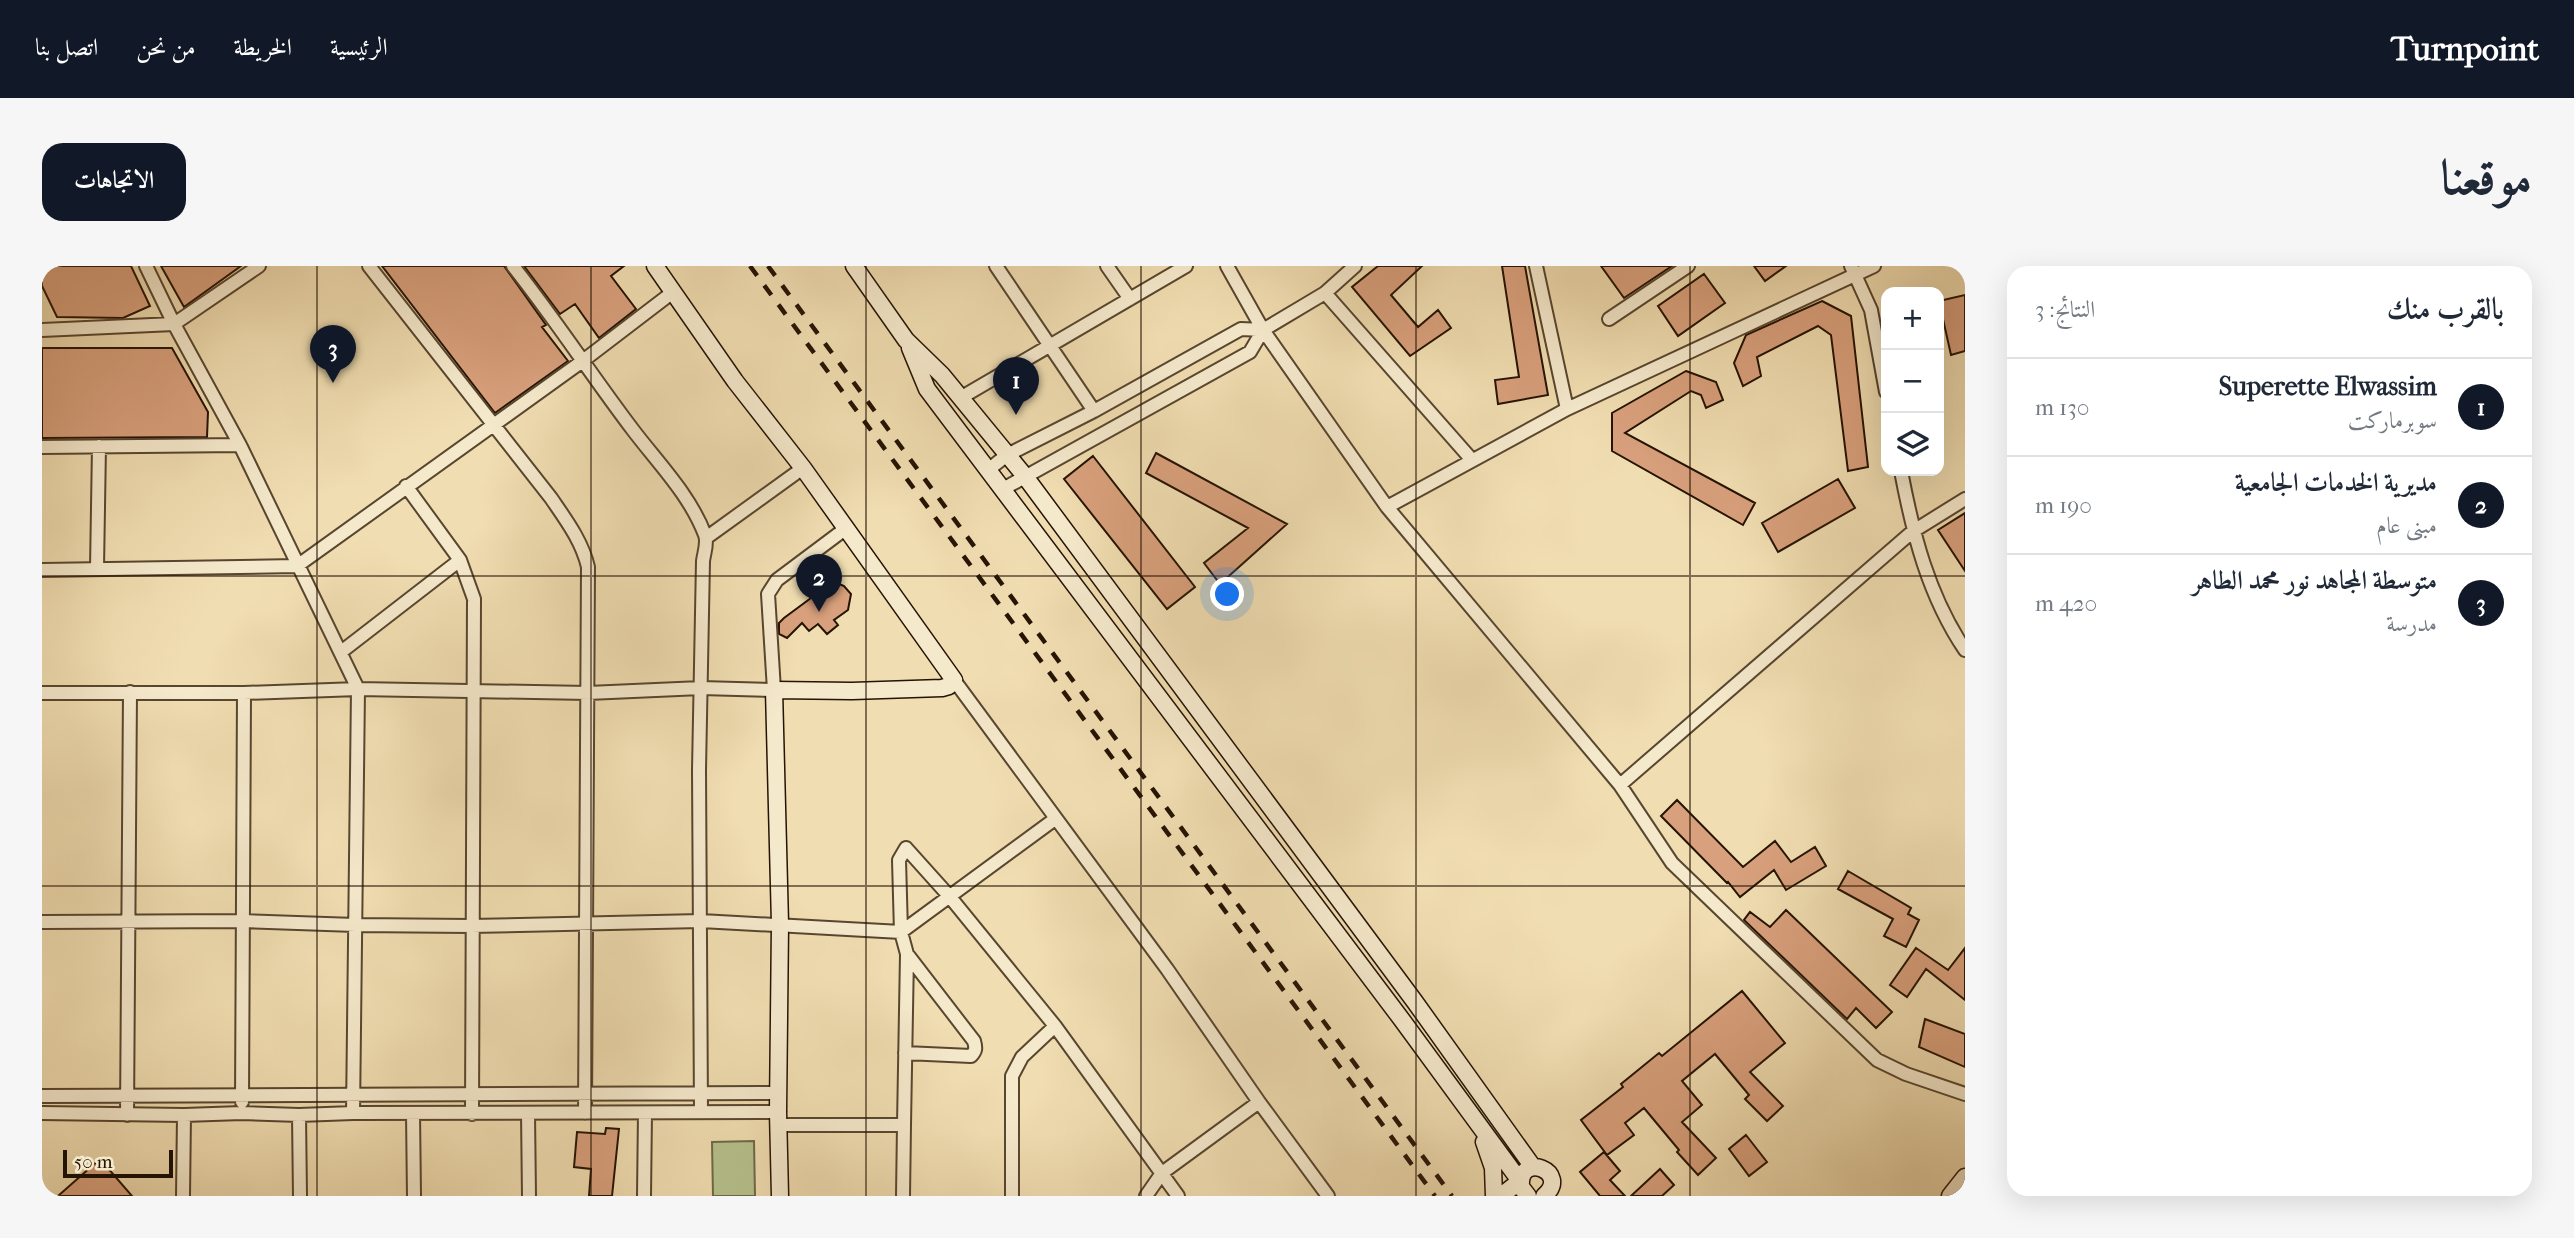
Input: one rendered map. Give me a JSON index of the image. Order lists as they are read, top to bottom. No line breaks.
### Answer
{"scale_bar":"50 m","page":{"header":"Turnpoint","nav":["الرئيسية","الخريطة","من نحن","اتصل بنا"],"title":"موقعنا","buttons":"الاتجاهات","heading":["بالقرب منك","النتائج: 3"],"map_buttons":["+","−"],"pins":["3","1","2"],"list":[{"mark":"1","name":"Superette Elwassim","note":"سوبرماركت","value":"130 m"},{"mark":"2","name":"مديرية الخدمات الجامعية","note":"مبنى عام","value":"190 m"},{"mark":"3","name":"متوسطة المجاهد نور محمد الطاهر","note":"مدرسة","value":"420 m"}],"scale":"50 m"}}
